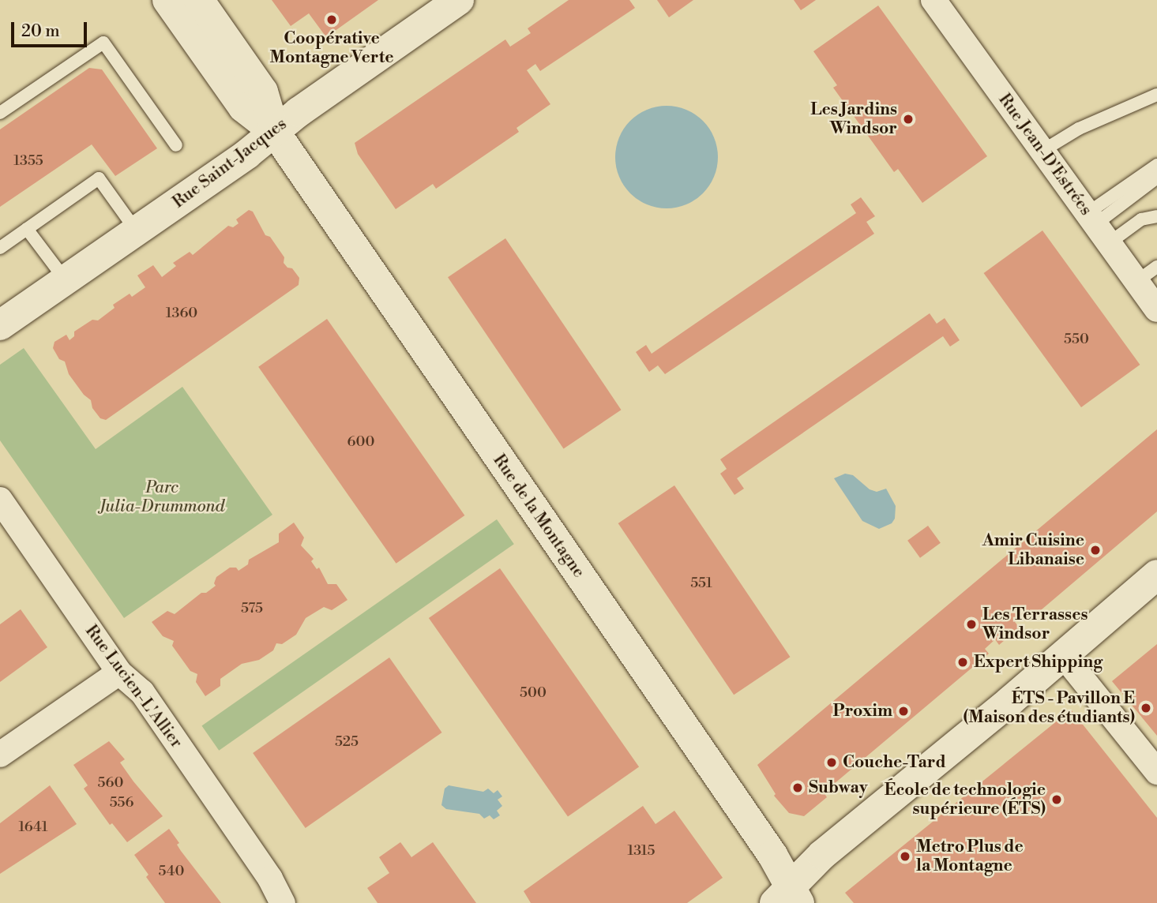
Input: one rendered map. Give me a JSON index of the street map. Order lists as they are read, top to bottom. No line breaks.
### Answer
{"streets":{"street":["Rue Jean-D'Estrées","Rue Saint-Jacques","Rue de la Montagne","Rue Lucien-L'Allier"]},"crossings":[["Rue Saint-Jacques","Rue de la Montagne"]],"parks":["Parc Julia-Drummond"],"places":["Coopérative Montagne Verte","Les Jardins Windsor","Amir Cuisine Libanaise","Les Terrasses Windsor","Expert Shipping","ÉTS - Pavillon E (Maison des étudiants)","Proxim","Couche-Tard","Subway","École de technologie supérieure (ÉTS)","Metro Plus de la Montagne"],"house_numbers":["1355","1360","550","600","551","575","500","525","560","556","1641","1315","540"],"scale_bar":"20 m"}
